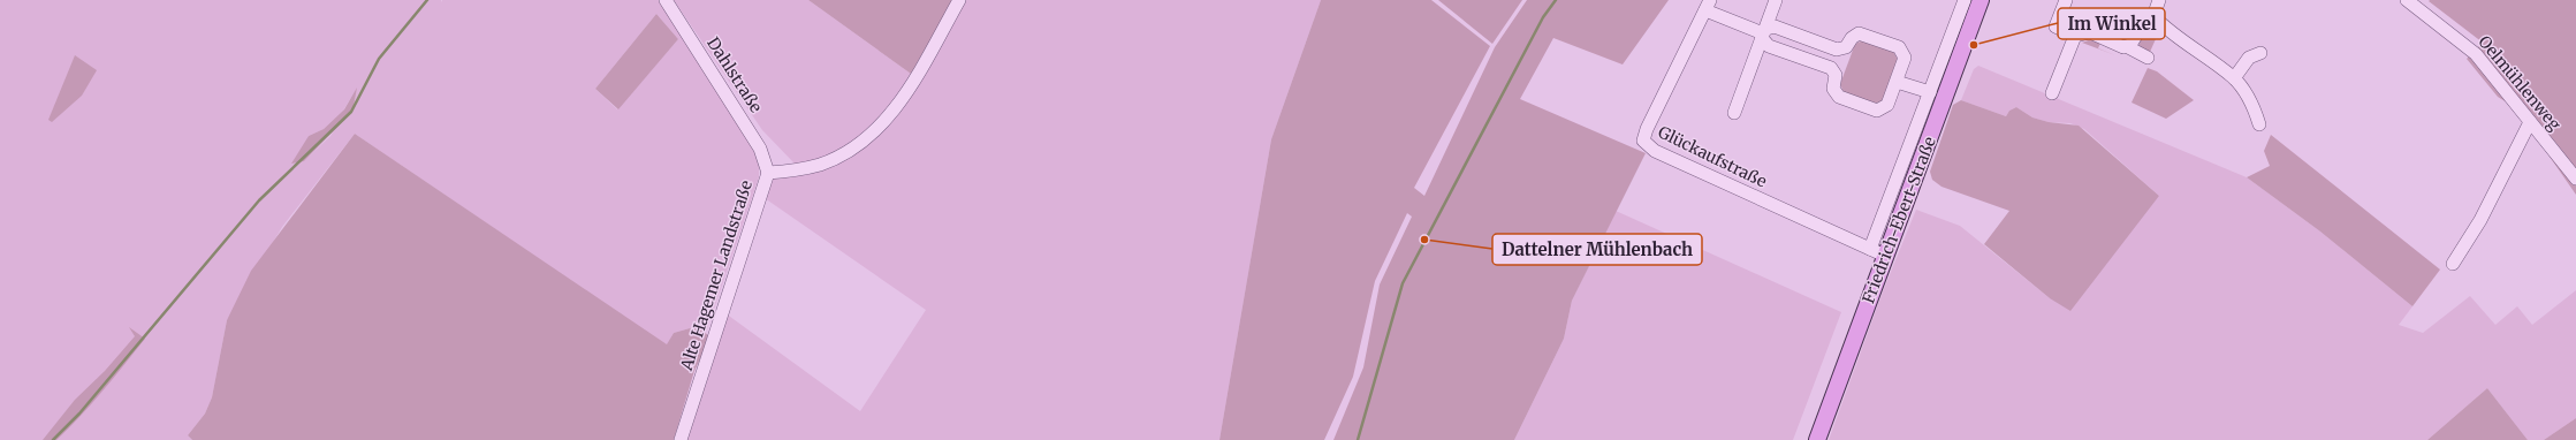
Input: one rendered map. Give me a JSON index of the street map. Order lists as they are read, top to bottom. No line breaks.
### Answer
{"streets":{"main road":["Friedrich-Ebert-Straße"],"street":["Dahlstraße","Oelmühlenweg","Glückaufstraße","Alte Hagemer Landstraße"]},"crossings":[["Dahlstraße","Alte Hagemer Landstraße"],["Glückaufstraße","Friedrich-Ebert-Straße"]],"places":["Im Winkel","Dattelner Mühlenbach"]}
